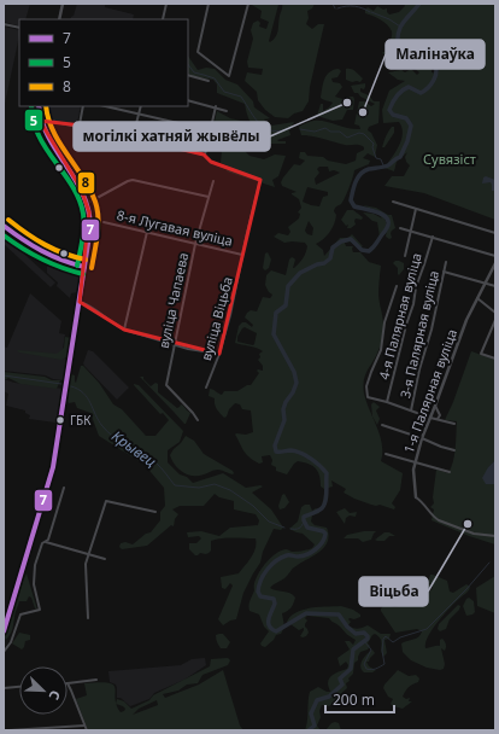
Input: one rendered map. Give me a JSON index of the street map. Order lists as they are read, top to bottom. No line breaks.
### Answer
{"streets":{"street":["8-я Лугавая вуліца","вуліца Чапаева","4-я Палярная вуліца","вуліца Віцьба","3-я Палярная вуліца","1-я Палярная вуліца"]},"crossings":[["8-я Лугавая вуліца","вуліца Чапаева"],["8-я Лугавая вуліца","вуліца Віцьба"]],"water":["Крывец"],"parks":["Сувязіст"],"places":["могілкі хатняй жывёлы","Малінаўка","ГБК","Віцьба"],"lines":["transit line 7","transit line 5","transit line 8"],"legend":["7","5","8"],"scale_bar":"200 m","north":"bottom right"}
